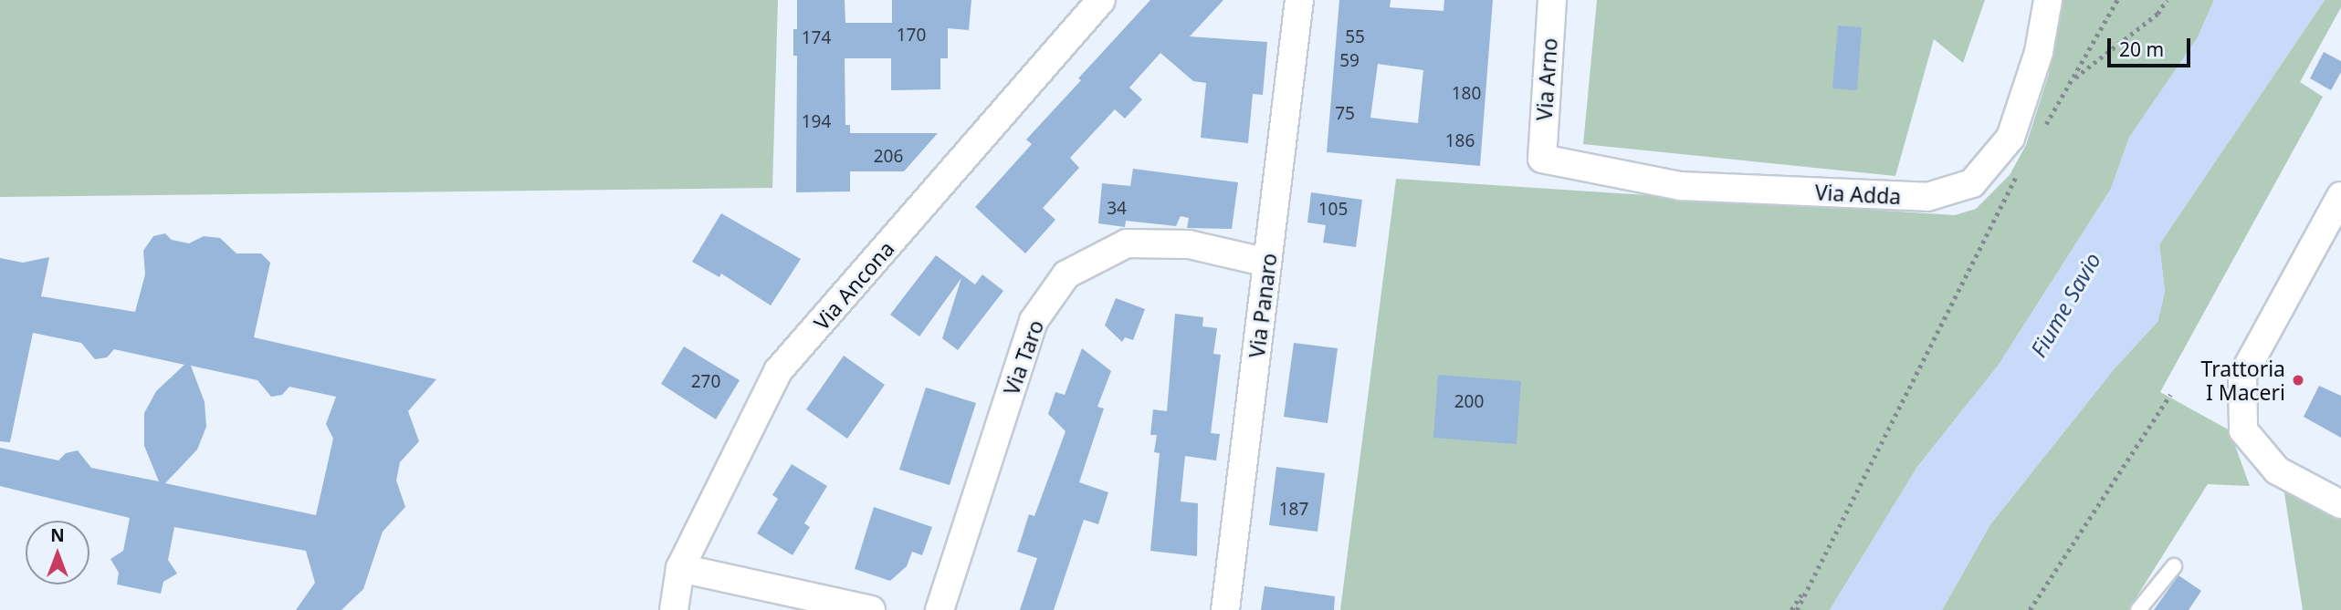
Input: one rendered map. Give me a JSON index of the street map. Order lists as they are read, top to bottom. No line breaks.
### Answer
{"streets":{"street":["Via Arno","Via Adda","Via Ancona","Via Panaro","Via Taro"]},"crossings":[["Via Arno","Via Adda"],["Via Panaro","Via Taro"]],"water":["Fiume Savio"],"places":["Trattoria I Maceri"],"house_numbers":["170","55","174","59","180","75","194","186","206","34","105","270","200","187"],"scale_bar":"20 m","north":"top"}
